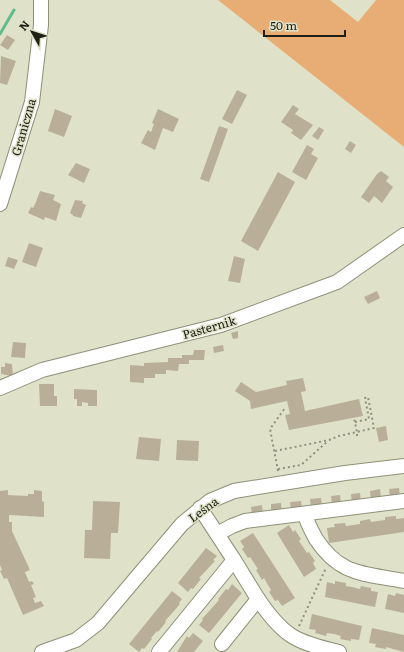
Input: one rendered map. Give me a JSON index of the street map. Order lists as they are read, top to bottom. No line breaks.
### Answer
{"streets":{"street":["Graniczna","Pasternik","Leśna"]},"scale_bar":"50 m","north":"top left"}
